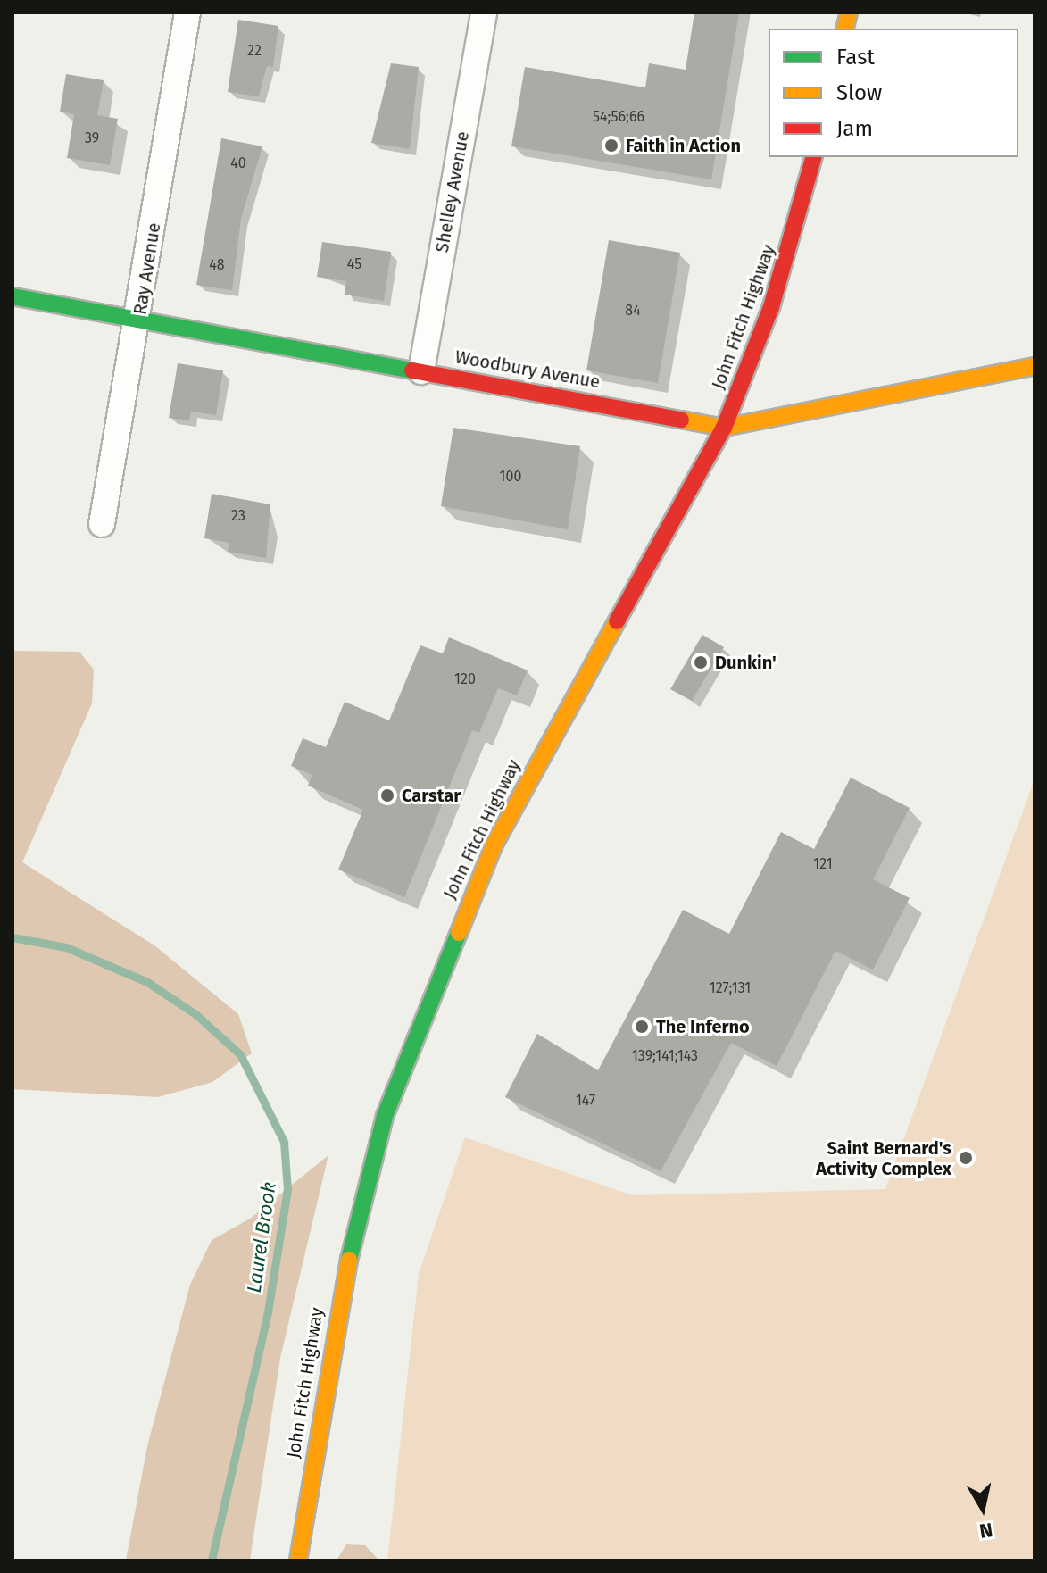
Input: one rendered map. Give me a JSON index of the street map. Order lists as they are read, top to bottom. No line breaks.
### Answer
{"streets":{"main road":["John Fitch Highway","Woodbury Avenue"],"street":["Shelley Avenue","Ray Avenue"]},"crossings":[["Shelley Avenue","Woodbury Avenue"],["Ray Avenue","Woodbury Avenue"],["John Fitch Highway","Woodbury Avenue"]],"water":["Laurel Brook"],"places":["Faith in Action","Dunkin'","Carstar","The Inferno","Saint Bernard's Activity Complex"],"house_numbers":["22","54;56;66","39","40","45","48","84","100","23","120","121","127;131","139;141;143","147"],"legend":["Fast","Slow","Jam"],"north":"bottom"}
